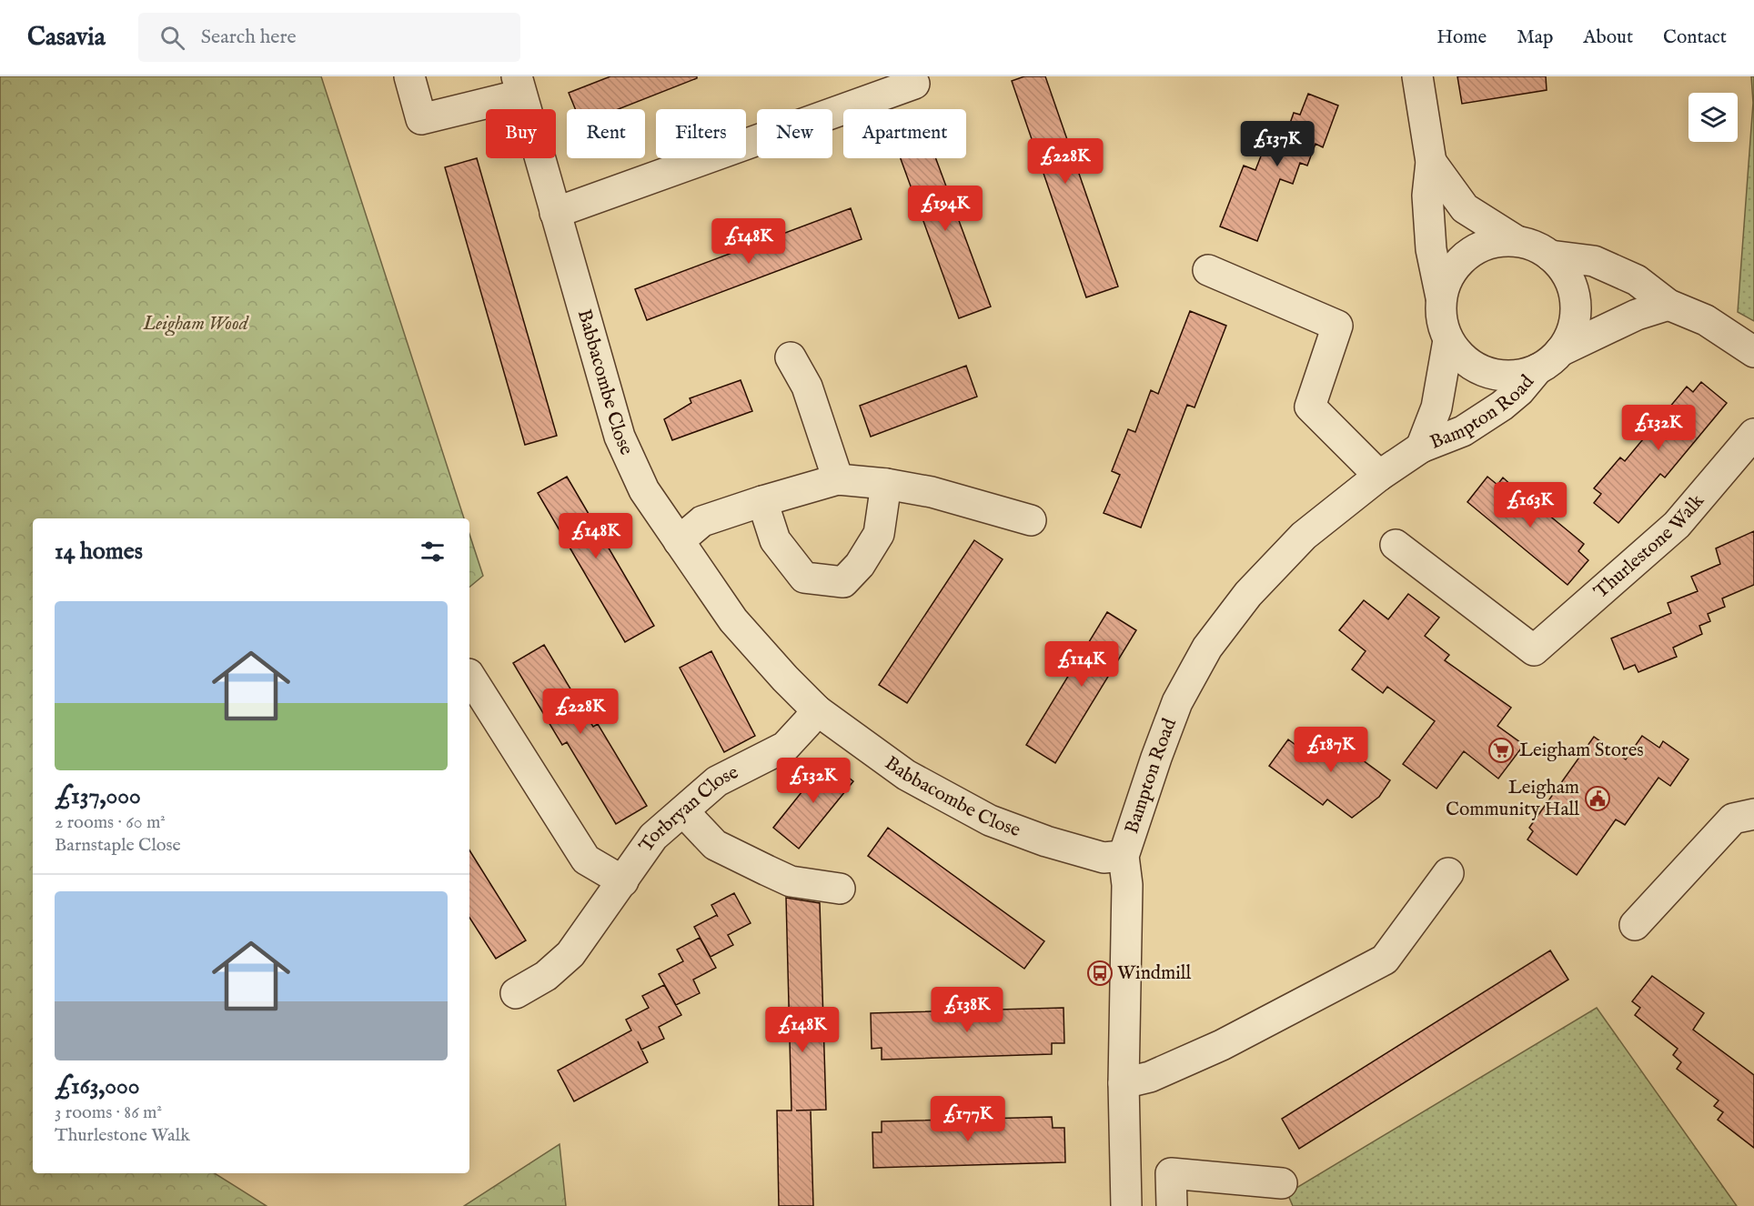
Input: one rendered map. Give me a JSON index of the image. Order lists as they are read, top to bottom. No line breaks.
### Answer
{"streets":{"street":["Babbacombe Close","Bampton Road","Thurlestone Walk","Torbryan Close"]},"crossings":[["Babbacombe Close","Bampton Road"],["Babbacombe Close","Torbryan Close"]],"parks":["Leigham Wood"],"places":{"supermarket":["Leigham Stores"],"public building":["Leigham Community Hall"],"bus stop":["Windmill"]},"page":{"header":"Casavia","search":"Search here","nav":["Home","Map","About","Contact"],"chip":["Buy","Rent","Filters","New","Apartment"],"price":["£137K","£228K","£194K","£148K","£132K","£163K","£148K","£114K","£228K","£187K","£132K","£138K","£148K","£177K"],"heading":"14 homes","list":[{"name":"£137,000","note":"2 rooms · 60 m² · Barnstaple Close"},{"name":"£163,000","note":"3 rooms · 86 m² · Thurlestone Walk"}]}}
